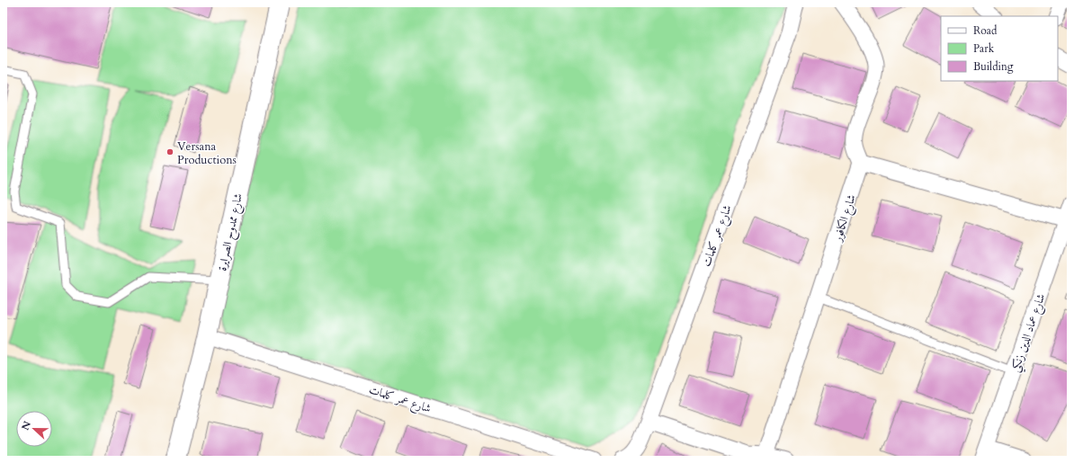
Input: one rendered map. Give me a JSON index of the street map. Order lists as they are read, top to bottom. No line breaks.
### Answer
{"streets":{"street":["شارع الكافور","شارع ممدوح الصرايرة","شارع عمر كلمات","شارع عماد الدين زنكي"]},"crossings":[["شارع ممدوح الصرايرة","شارع عمر كلمات"]],"places":["Versana Productions"],"legend":["Road","Park","Building"],"north":"left"}
